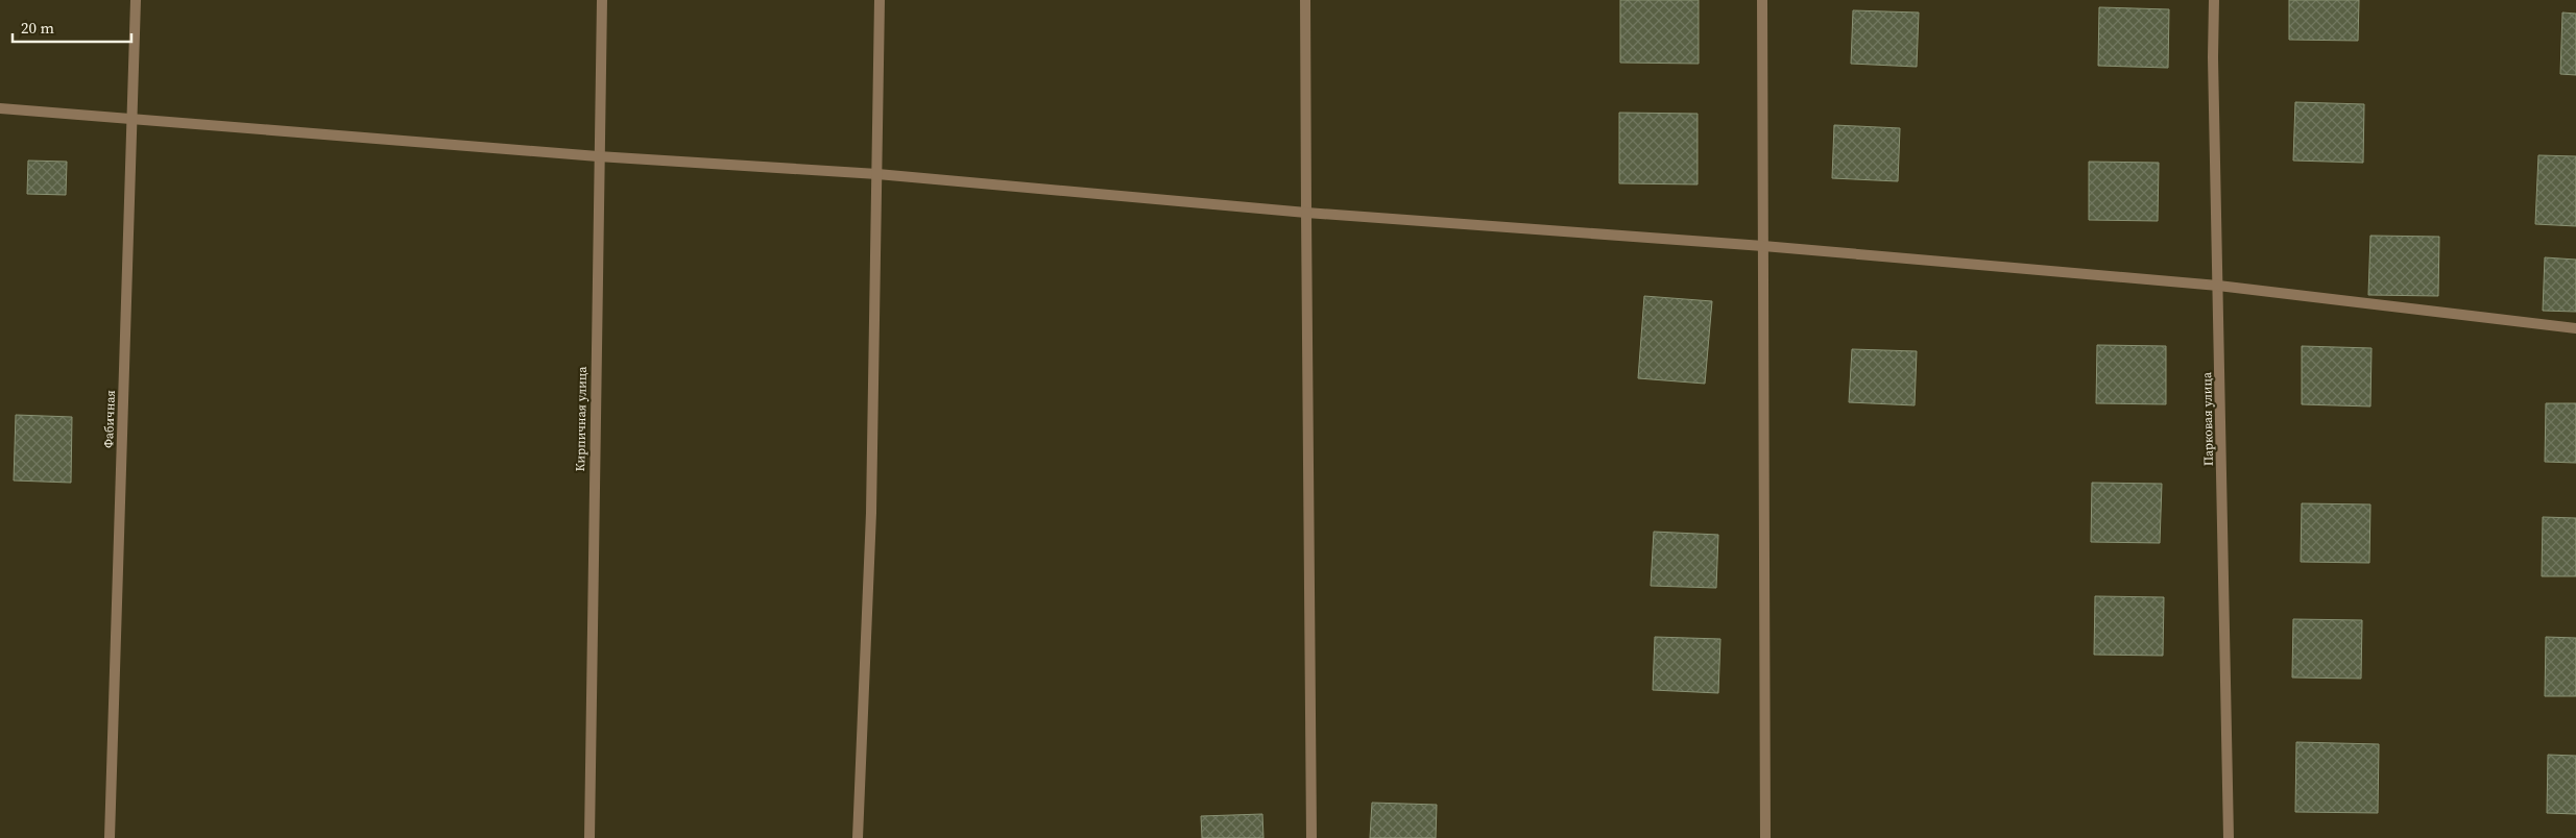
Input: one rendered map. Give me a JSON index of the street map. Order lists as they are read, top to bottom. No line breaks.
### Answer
{"streets":{"street":["Фабичная","Кирпичная улица","Парковая улица"]},"scale_bar":"20 m"}
